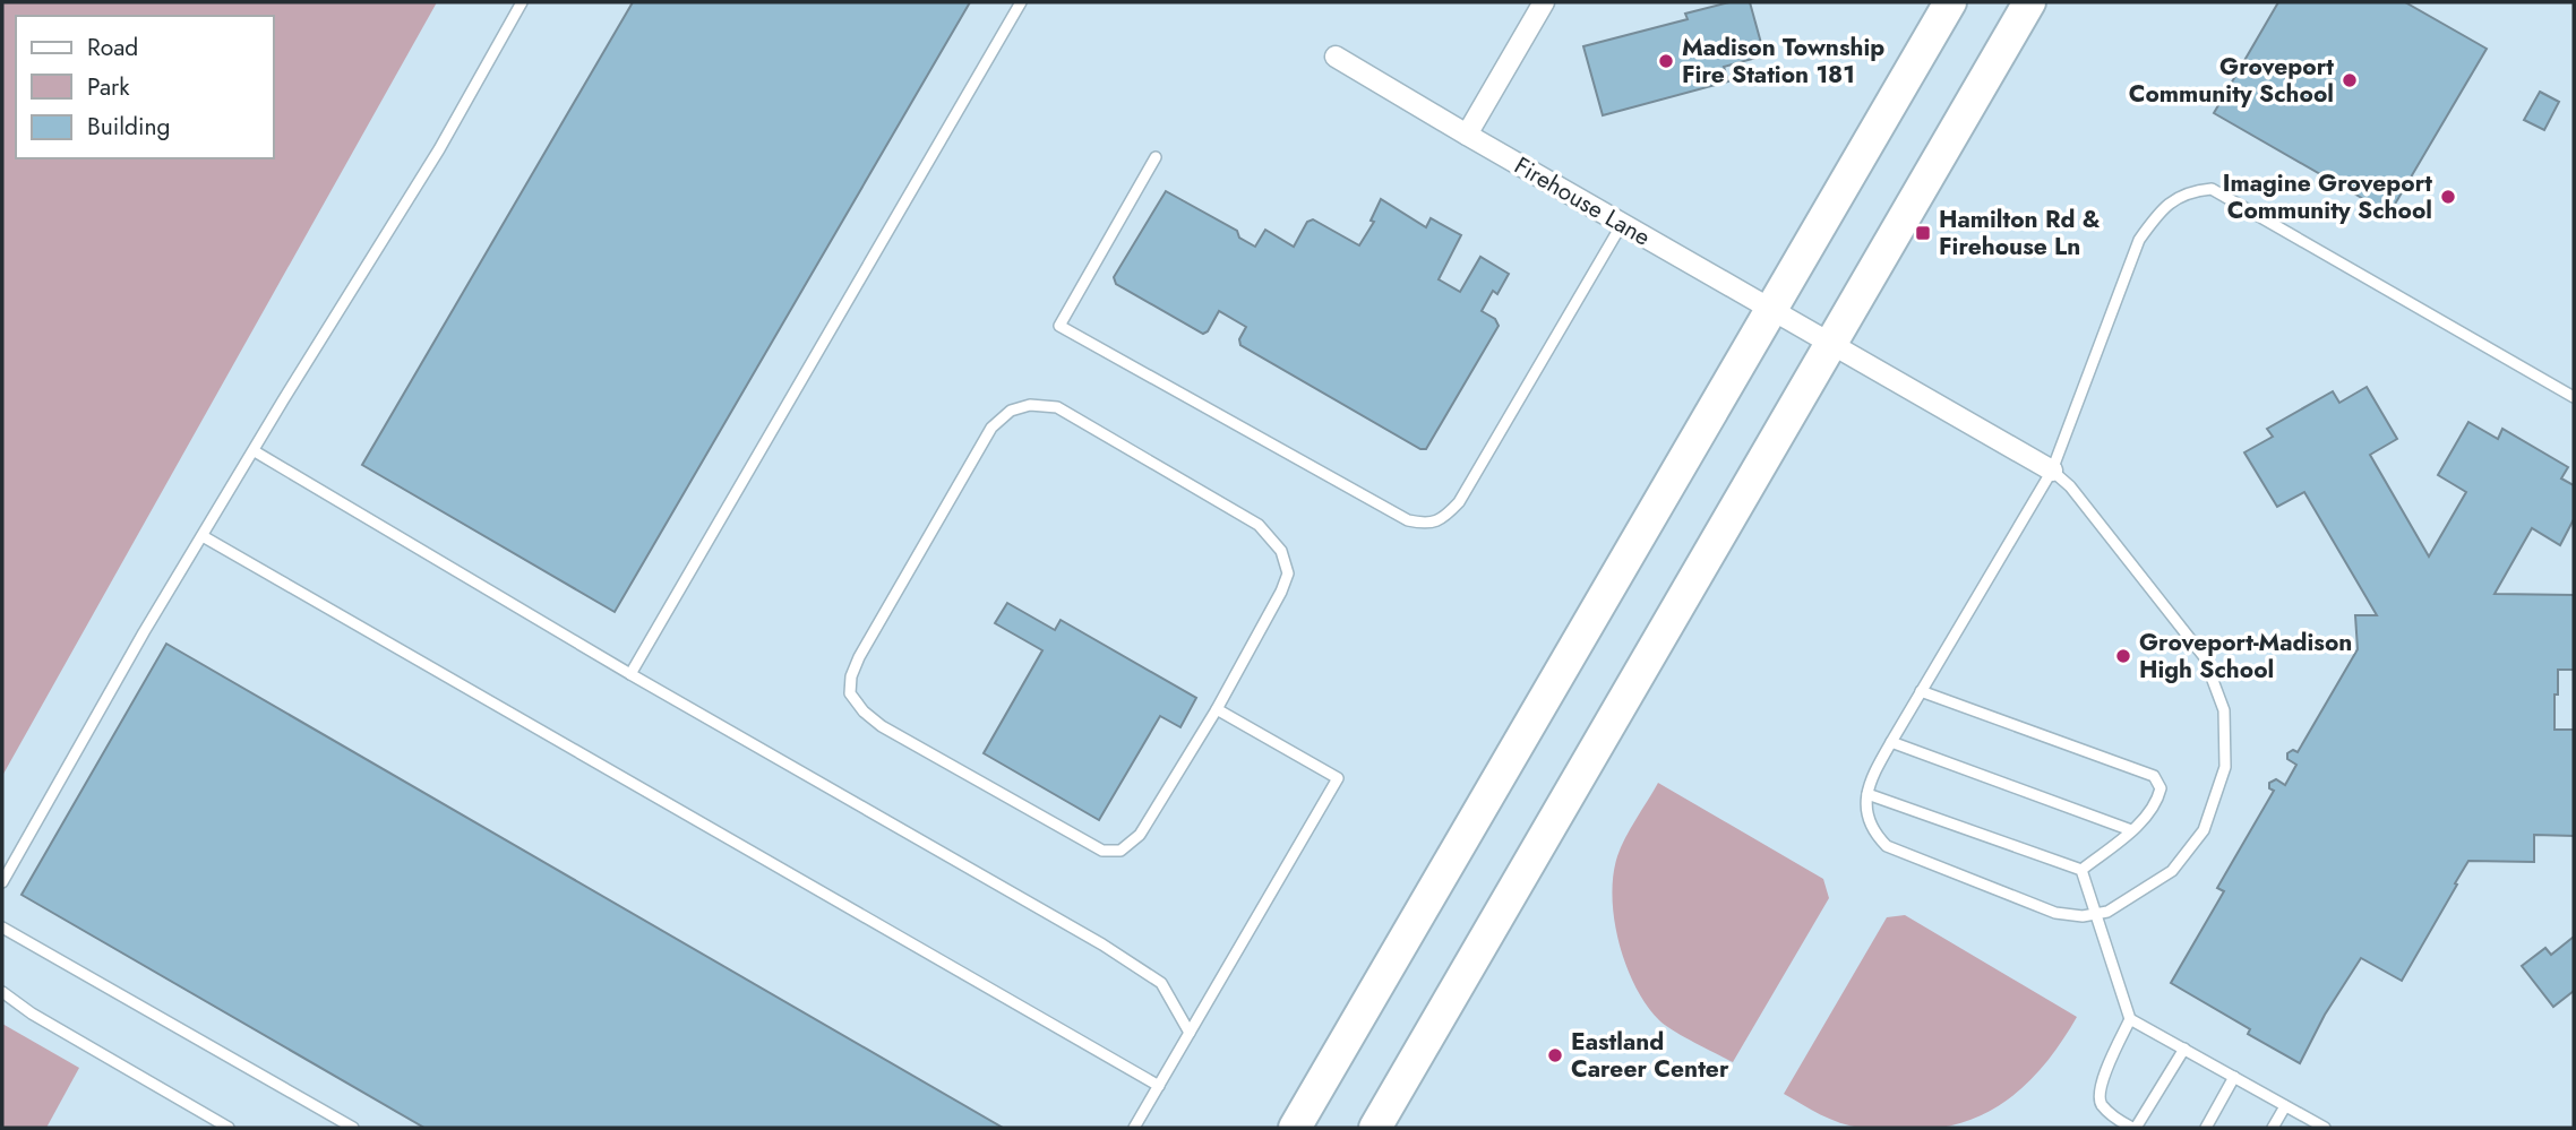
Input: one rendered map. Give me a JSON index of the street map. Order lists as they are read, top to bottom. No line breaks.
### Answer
{"streets":{"street":["Firehouse Lane"]},"places":{"other":["Madison Township Fire Station 181","Groveport Community School","Imagine Groveport Community School","Groveport-Madison High School","Eastland Career Center"],"transit":["Hamilton Rd & Firehouse Ln"]},"legend":["Road","Park","Building"]}
